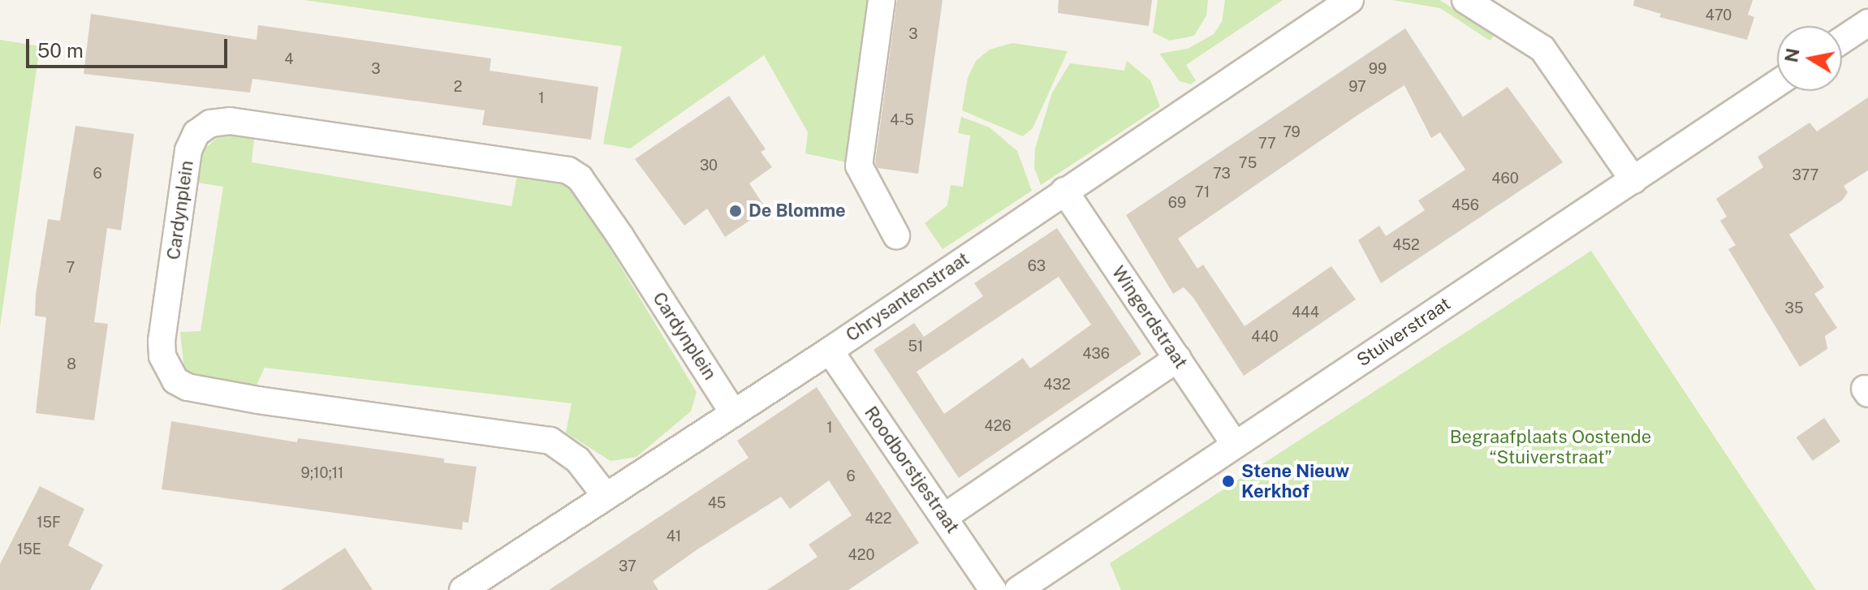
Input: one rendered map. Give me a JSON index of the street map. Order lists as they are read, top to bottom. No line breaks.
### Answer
{"streets":{"street":["Cardynplein","Chrysantenstraat","Wingerdstraat","Stuiverstraat","Roodborstjestraat"]},"crossings":[["Cardynplein","Chrysantenstraat"],["Chrysantenstraat","Wingerdstraat"],["Chrysantenstraat","Roodborstjestraat"],["Wingerdstraat","Stuiverstraat"]],"parks":["Begraafplaats Oostende “Stuiverstraat”"],"places":["De Blomme","Stene Nieuw Kerkhof"],"house_numbers":["470","3","4","3","99","2","97","1","4-5","79","77","75","30","6","73","377","460","71","69","456","452","63","7","35","444","440","51","436","8","432","426","1","9;10;11","6","45","422","15F","41","15E","420","37"],"scale_bar":"50 m","north":"left"}
